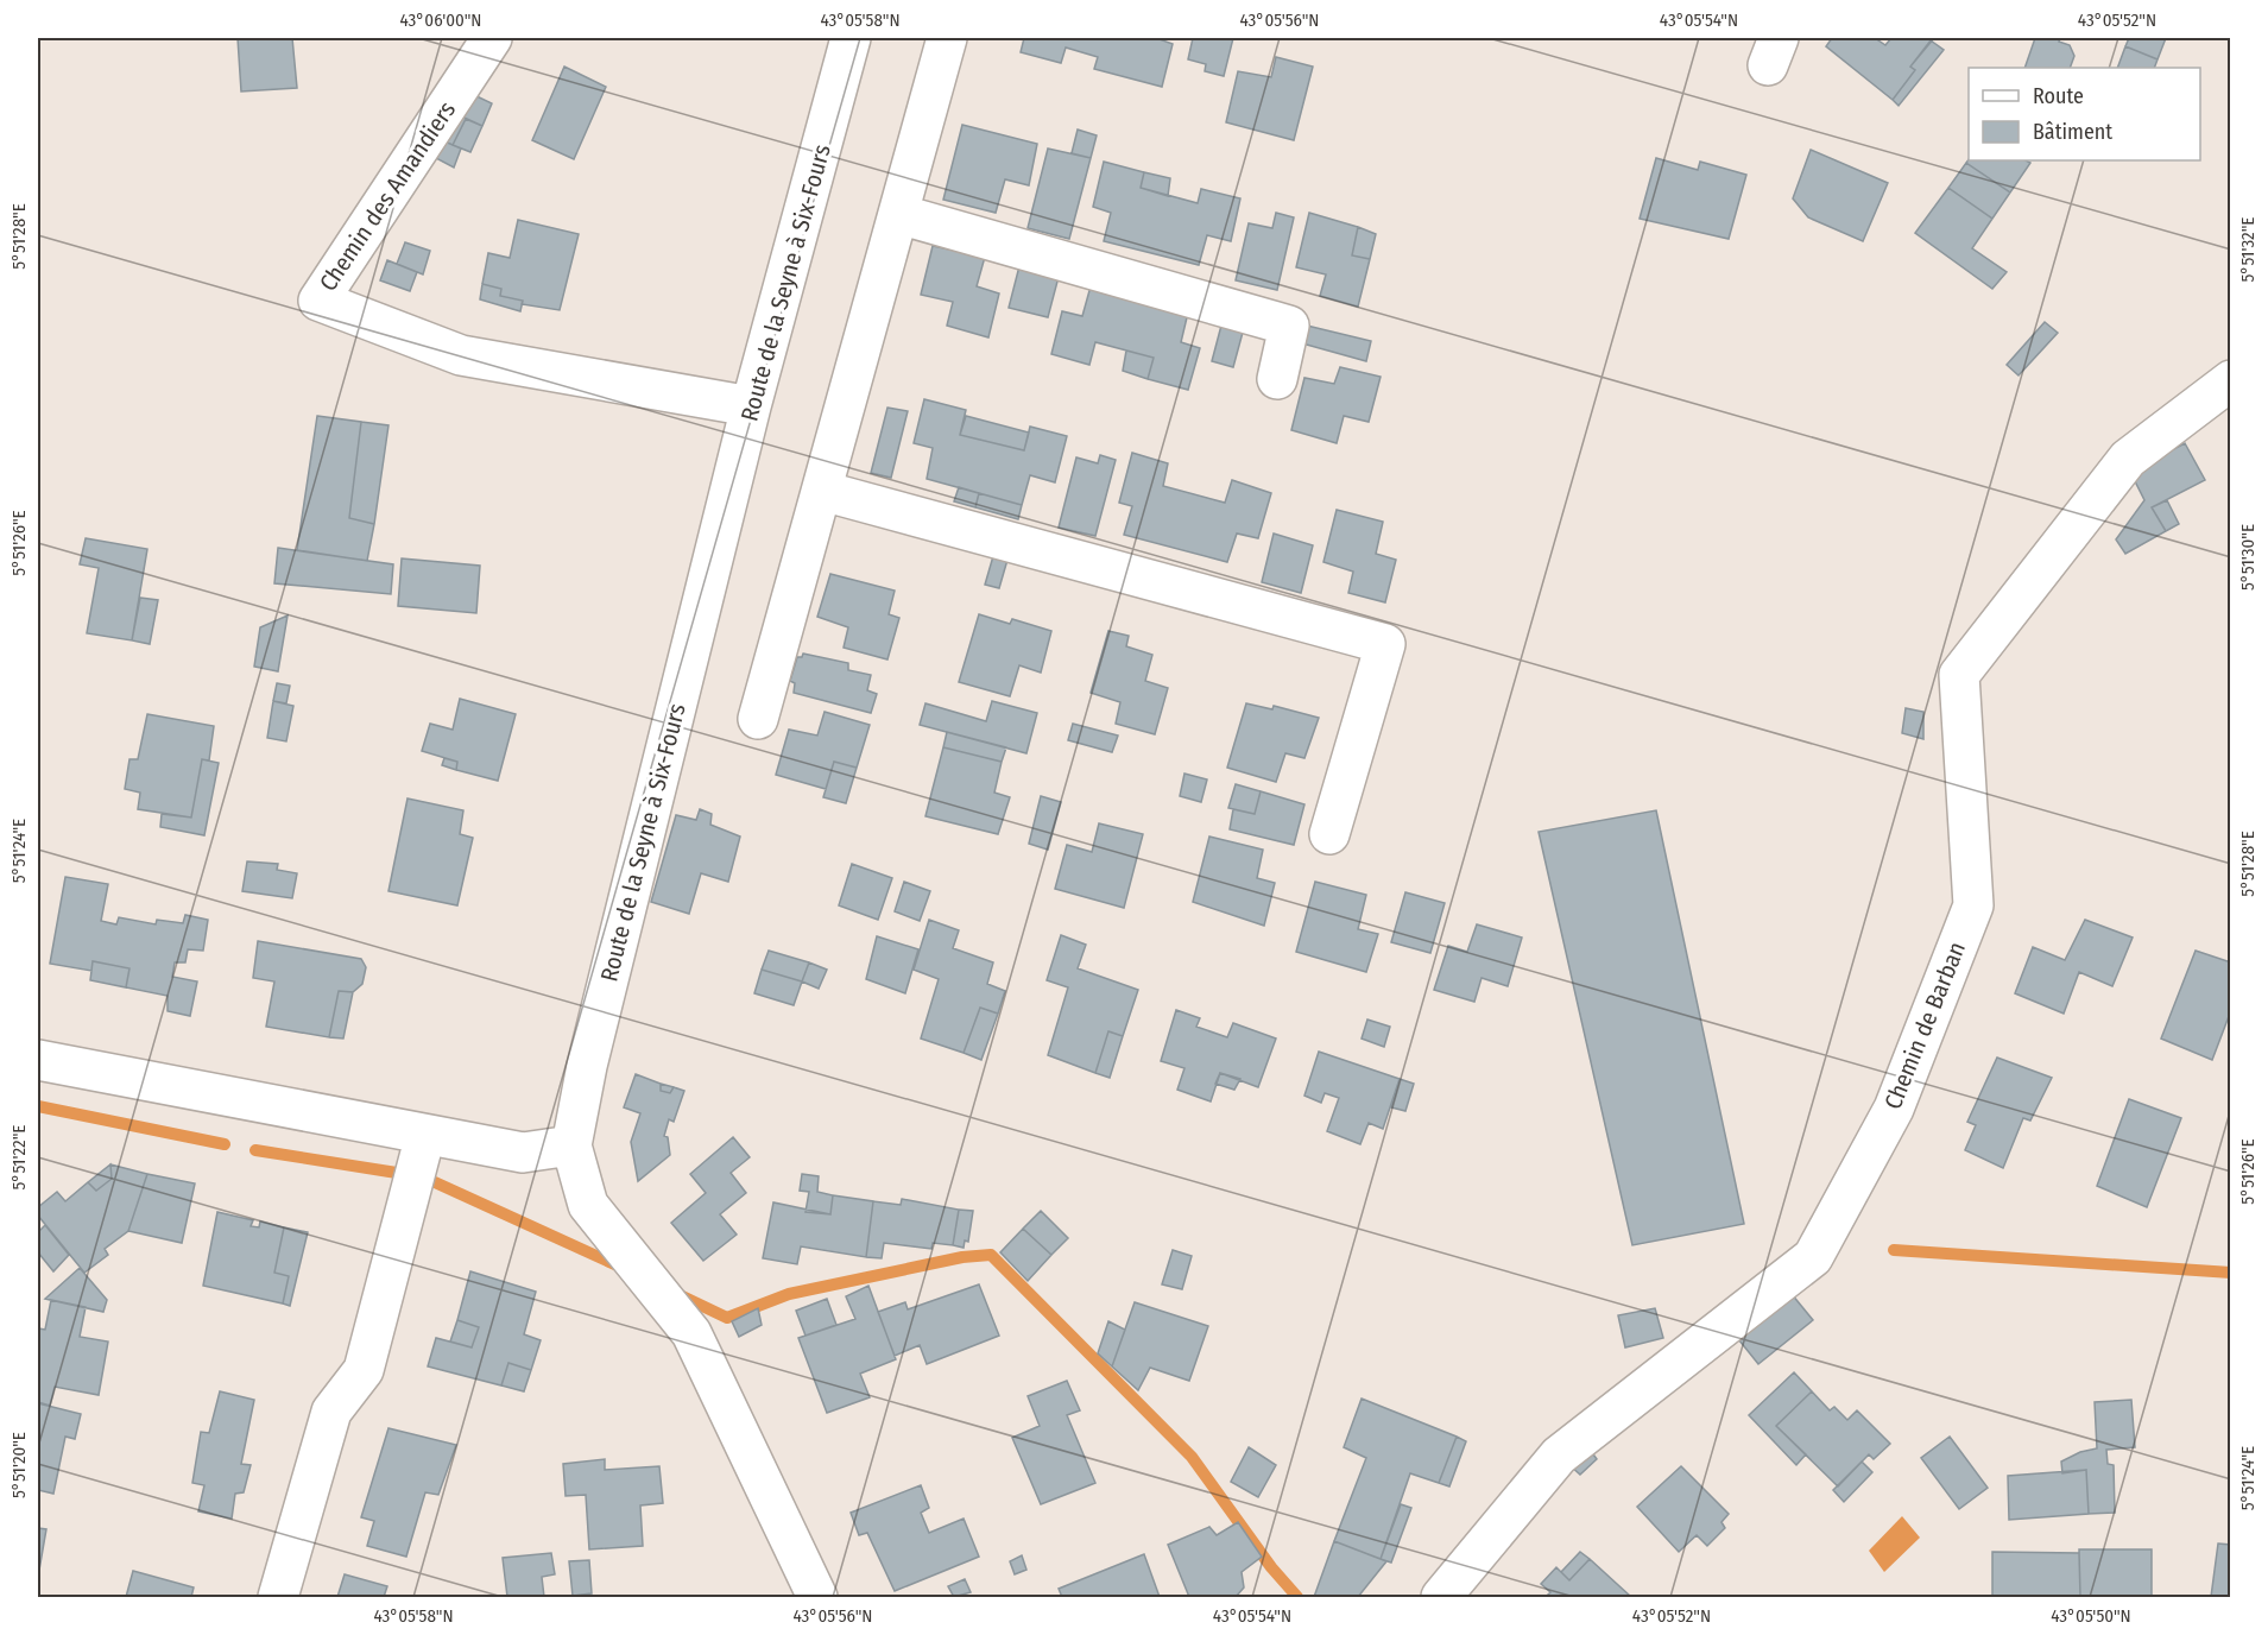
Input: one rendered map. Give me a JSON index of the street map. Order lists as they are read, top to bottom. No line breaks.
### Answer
{"streets":{"street":["Chemin des Amandiers","Route de la Seyne à Six-Fours","Chemin de Barban"]},"crossings":[["Chemin des Amandiers","Route de la Seyne à Six-Fours"]],"legend":["Route","Bâtiment"],"coordinates":["43°06'00\"N","43°05'58\"N","43°05'56\"N","43°05'54\"N","43°05'52\"N","5°51'28\"E","5°51'32\"E","5°51'26\"E","5°51'30\"E","5°51'24\"E","5°51'22\"E","5°51'20\"E","43°05'50\"N"]}
